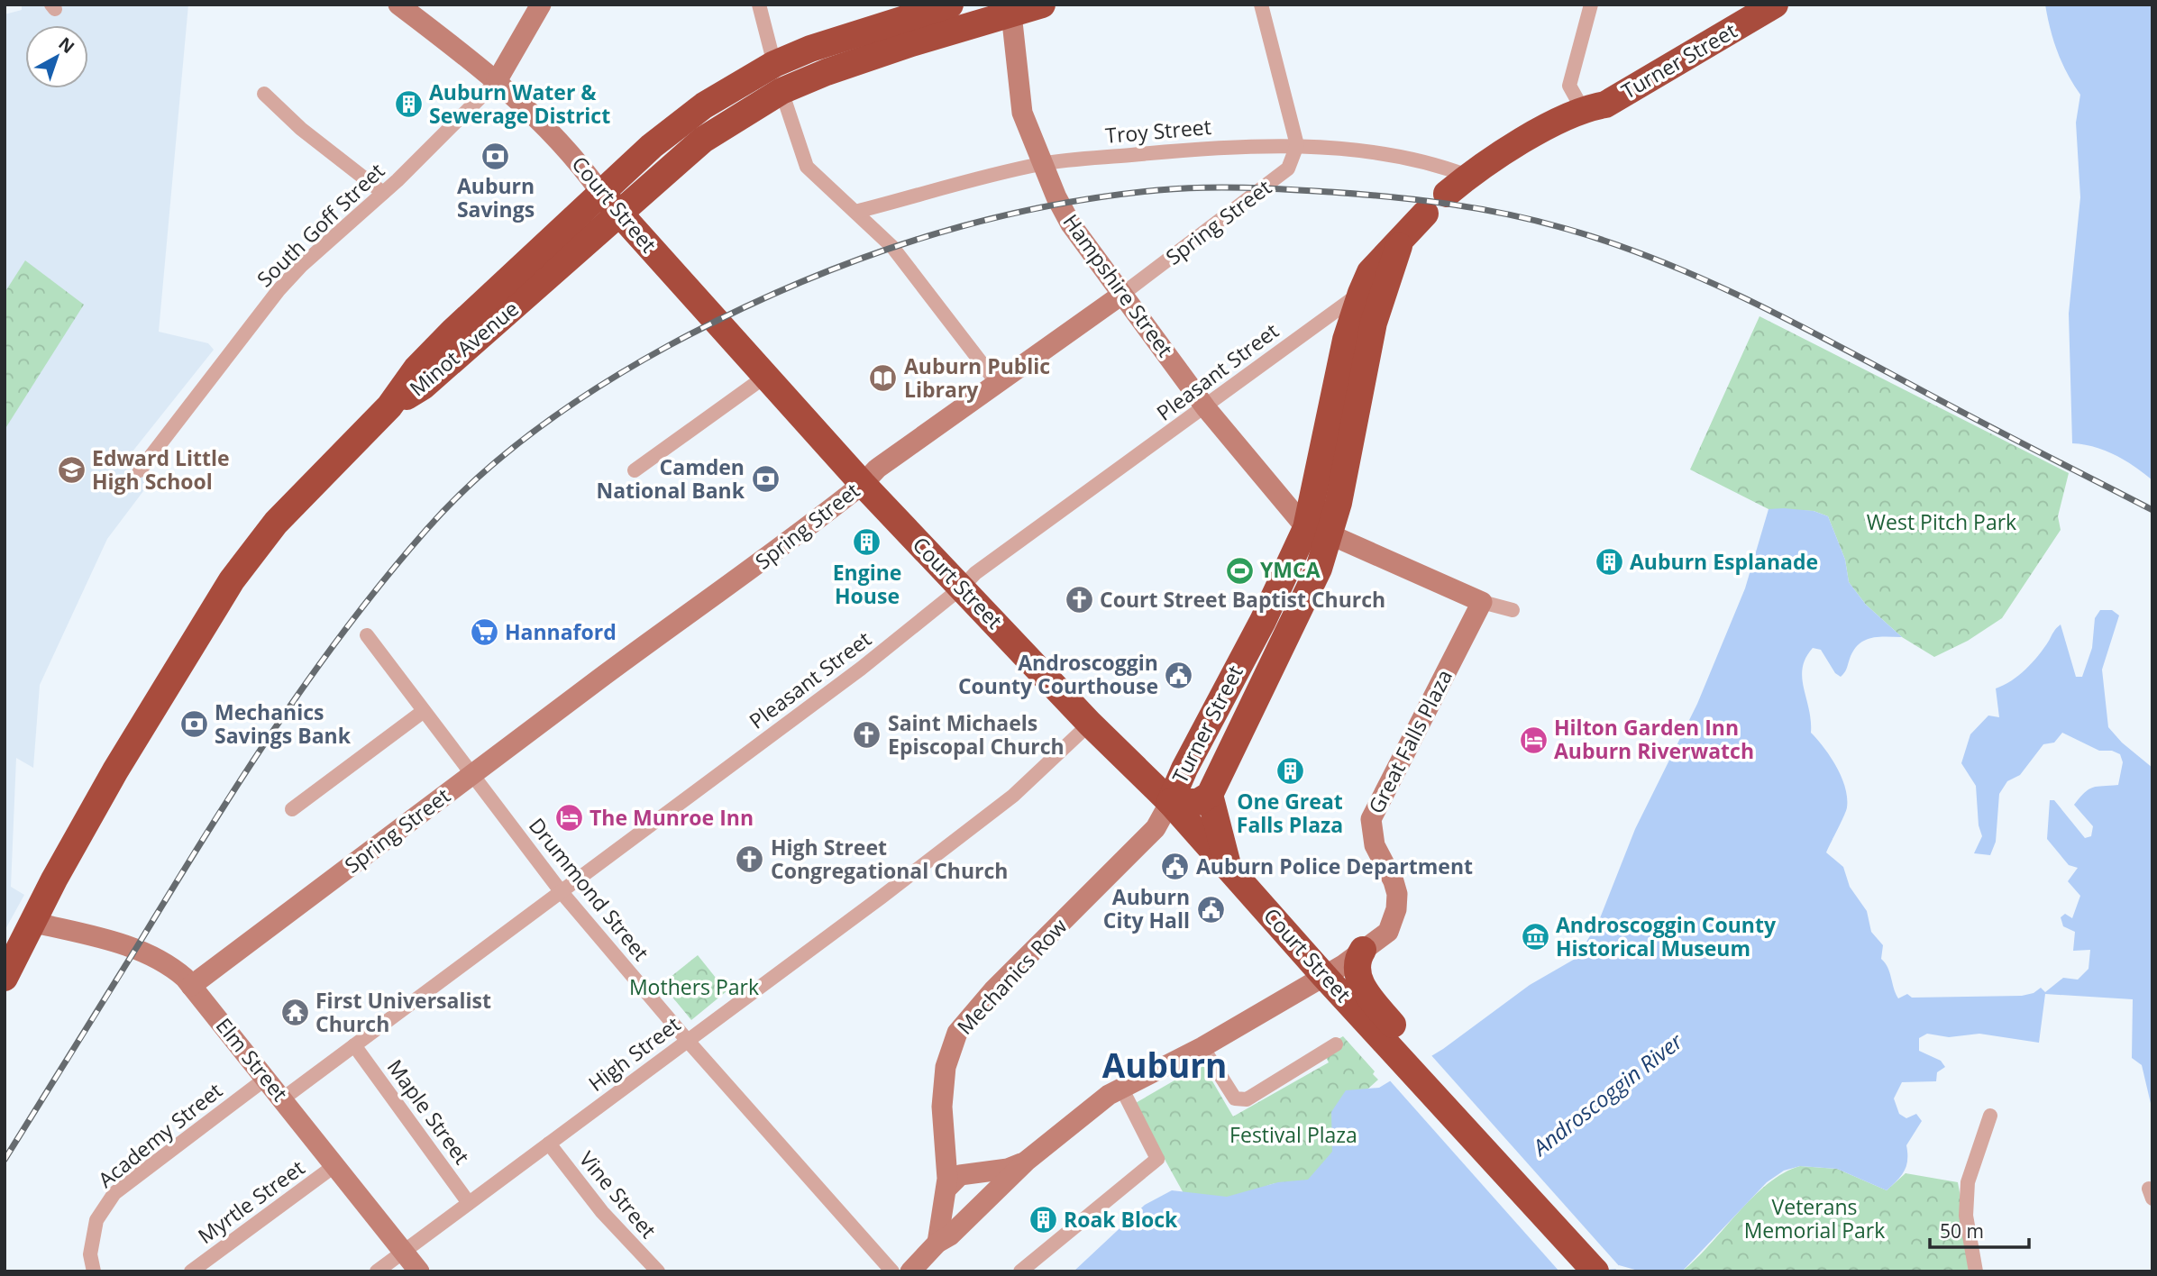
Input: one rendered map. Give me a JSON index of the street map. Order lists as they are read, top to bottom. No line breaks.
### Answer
{"streets":{"highway":["Turner Street","Court Street","Minot Avenue"],"street":["Troy Street","Spring Street","South Goff Street","Hampshire Street","Pleasant Street","Great Falls Plaza","Drummond Street","Mechanics Row","High Street","Elm Street","Maple Street","Academy Street","Vine Street","Myrtle Street"]},"crossings":[["Turner Street","Troy Street"],["Turner Street","Court Street"],["Turner Street","Hampshire Street"],["Turner Street","Pleasant Street"],["Turner Street","Mechanics Row"],["Troy Street","Spring Street"],["Troy Street","Hampshire Street"],["Court Street","Spring Street"],["Court Street","South Goff Street"],["Court Street","Minot Avenue"],["Court Street","Pleasant Street"],["Court Street","Mechanics Row"],["Court Street","High Street"],["Spring Street","Hampshire Street"],["Spring Street","Drummond Street"],["Spring Street","Elm Street"],["Hampshire Street","Minot Avenue"],["Hampshire Street","Pleasant Street"],["Pleasant Street","Drummond Street"],["Pleasant Street","Elm Street"],["Pleasant Street","Maple Street"],["Drummond Street","High Street"],["High Street","Elm Street"],["High Street","Maple Street"],["High Street","Vine Street"],["Elm Street","Academy Street"],["Elm Street","Myrtle Street"]],"districts":["Auburn"],"water":["Androscoggin River"],"parks":["West Pitch Park","Mothers Park","Festival Plaza","Veterans Memorial Park"],"places":{"building":["Auburn Water & Sewerage District","Engine House","Auburn Esplanade","One Great Falls Plaza","Roak Block"],"bank":["Auburn Savings","Camden National Bank","Mechanics Savings Bank"],"library":["Auburn Public Library"],"school or university":["Edward Little High School"],"sports":["YMCA"],"church":["Court Street Baptist Church","Saint Michaels Episcopal Church","High Street Congregational Church"],"supermarket":["Hannaford"],"public building":["Androscoggin County Courthouse","Auburn Police Department","Auburn City Hall"],"hotel":["Hilton Garden Inn Auburn Riverwatch","The Munroe Inn"],"museum":["Androscoggin County Historical Museum"],"temple":["First Universalist Church"]},"scale_bar":"50 m","north":"top right"}
